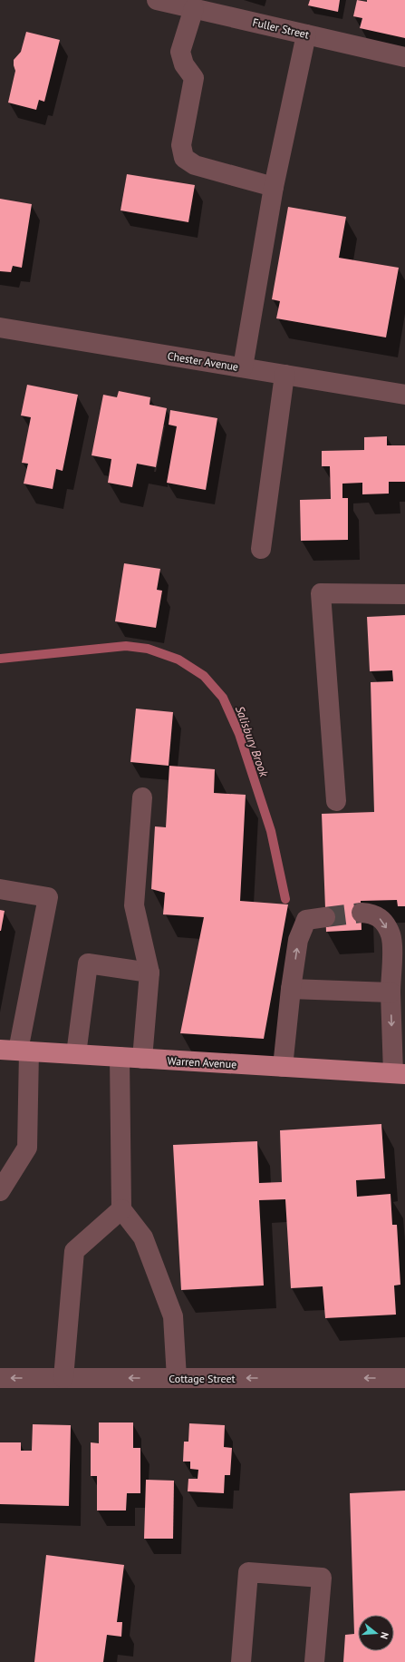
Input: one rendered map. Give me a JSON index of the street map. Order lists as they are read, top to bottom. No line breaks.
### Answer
{"streets":{"main road":["Warren Avenue"],"street":["Fuller Street","Chester Avenue","Cottage Street"]},"one_way":["Cottage Street"],"water":["Salisbury Brook"],"north":"right"}
